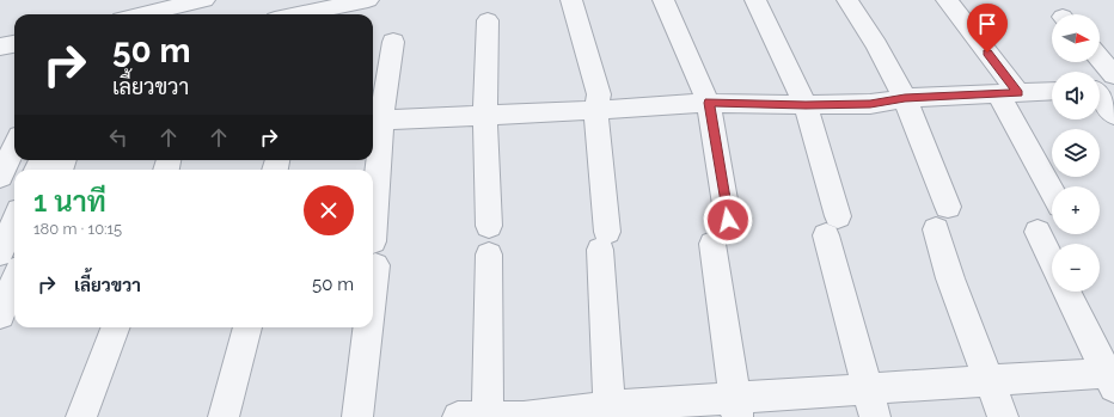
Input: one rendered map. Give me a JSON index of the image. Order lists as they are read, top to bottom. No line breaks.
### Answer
{"north":"right","page":{"map_buttons":["+","−"],"turn":["50 m","เลี้ยวขวา"],"heading":["1 นาที","180 m · 10:15"],"list":[{"name":"เลี้ยวขวา","value":"50 m"}]}}
